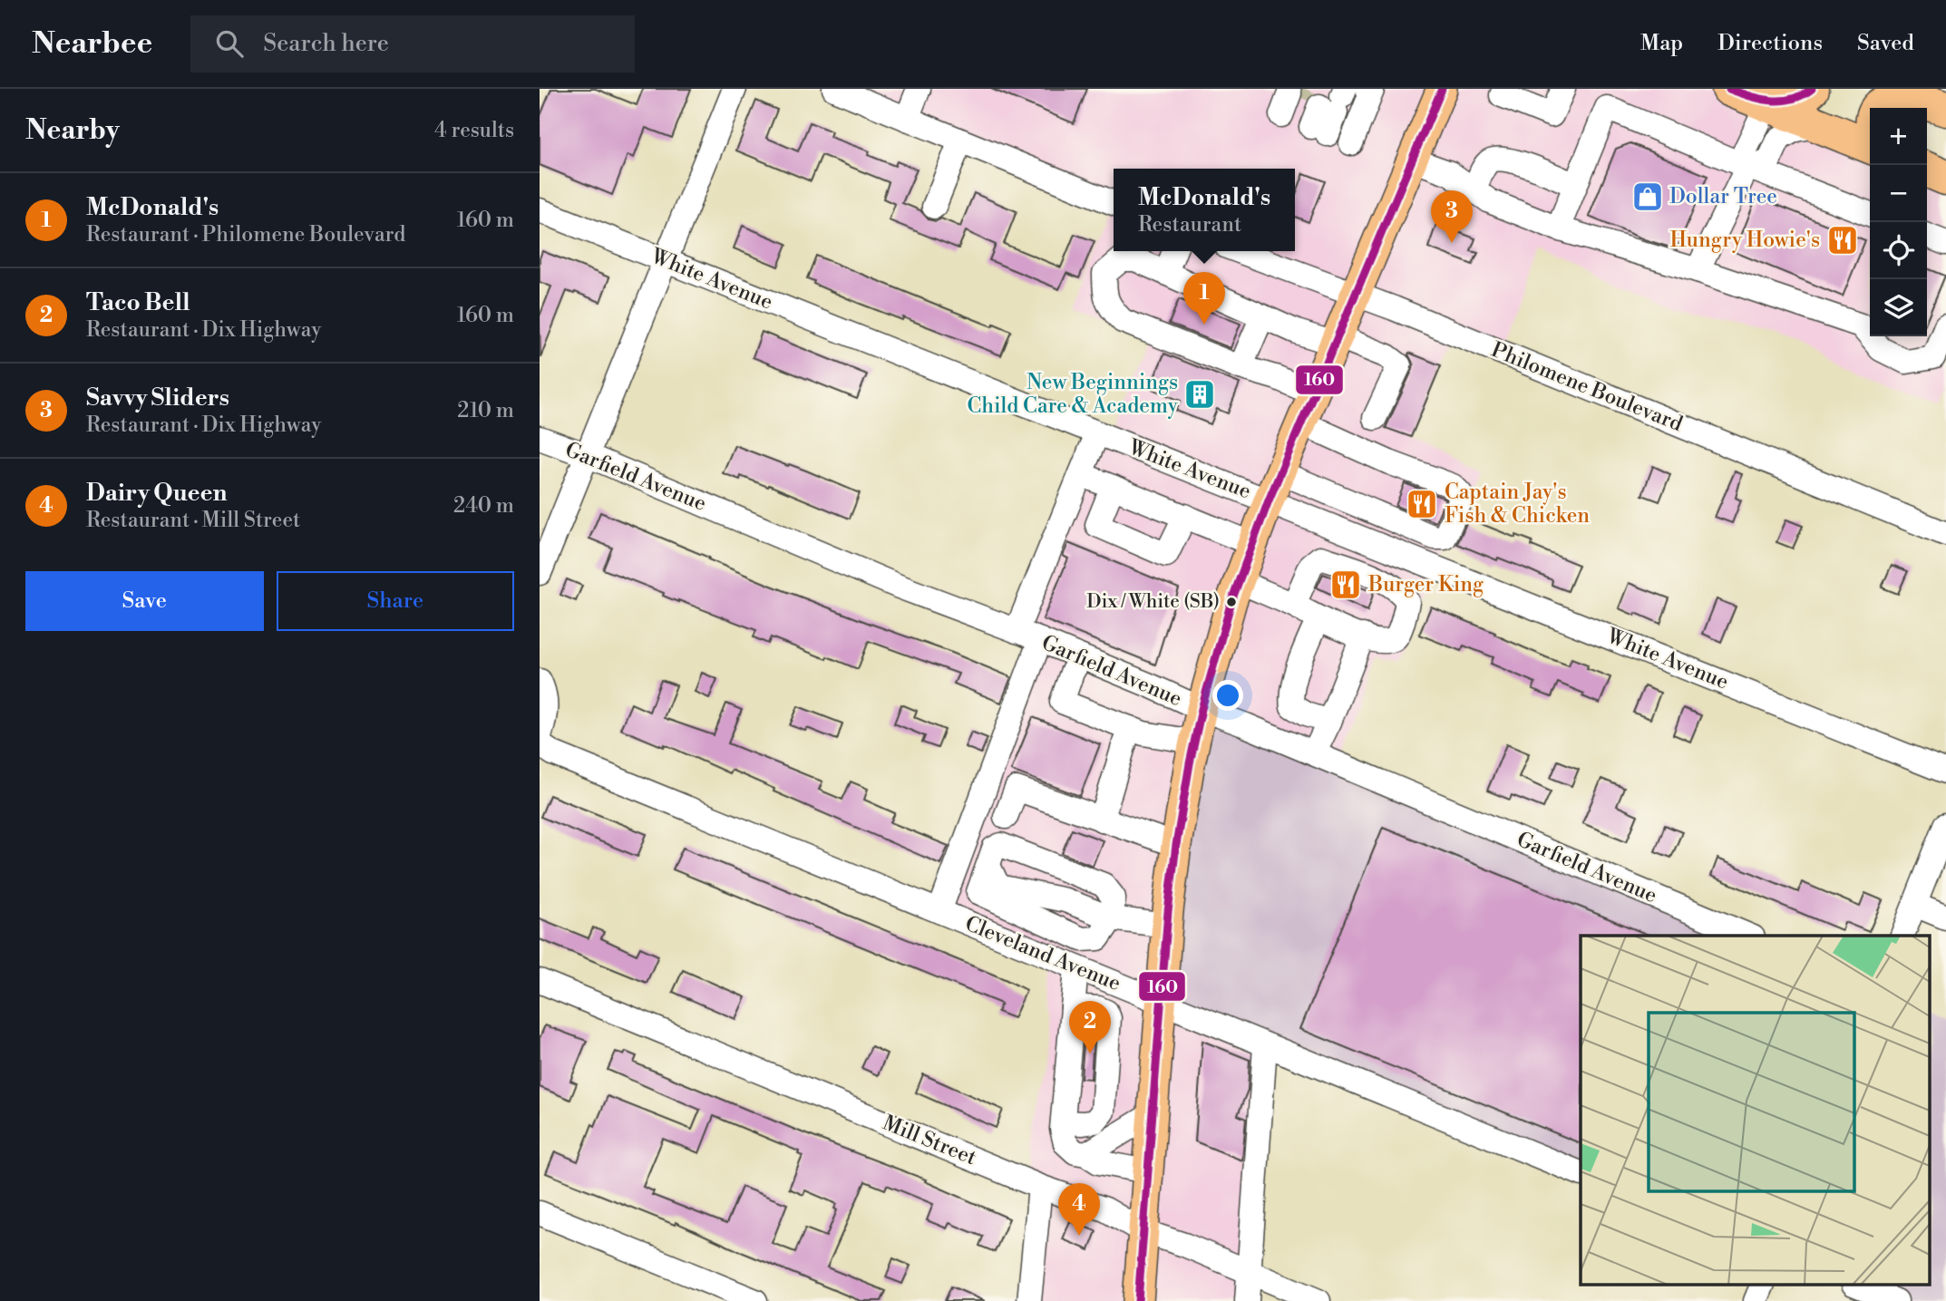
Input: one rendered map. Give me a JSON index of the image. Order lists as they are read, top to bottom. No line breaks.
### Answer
{"streets":{"street":["White Avenue","Philomene Boulevard","Garfield Avenue","Cleveland Avenue","Mill Street"]},"places":{"shop":["Dollar Tree"],"restaurant":["Hungry Howie's","Captain Jay's Fish & Chicken","Burger King"],"building":["New Beginnings Child Care & Academy"],"other":["Dix / White (SB)"]},"lines":["transit line 160"],"page":{"header":"Nearbee","search":"Search here","nav":["Map","Directions","Saved"],"heading":["Nearby","4 results"],"map_buttons":["+","−"],"popup":["McDonald's","Restaurant"],"list":[{"mark":"1","name":"McDonald's","note":"Restaurant · Philomene Boulevard","value":"160 m"},{"mark":"2","name":"Taco Bell","note":"Restaurant · Dix Highway","value":"160 m"},{"mark":"3","name":"Savvy Sliders","note":"Restaurant · Dix Highway","value":"210 m"},{"mark":"4","name":"Dairy Queen","note":"Restaurant · Mill Street","value":"240 m"}],"pins":["3","1","2","4"],"buttons":["Save","Share"]}}
